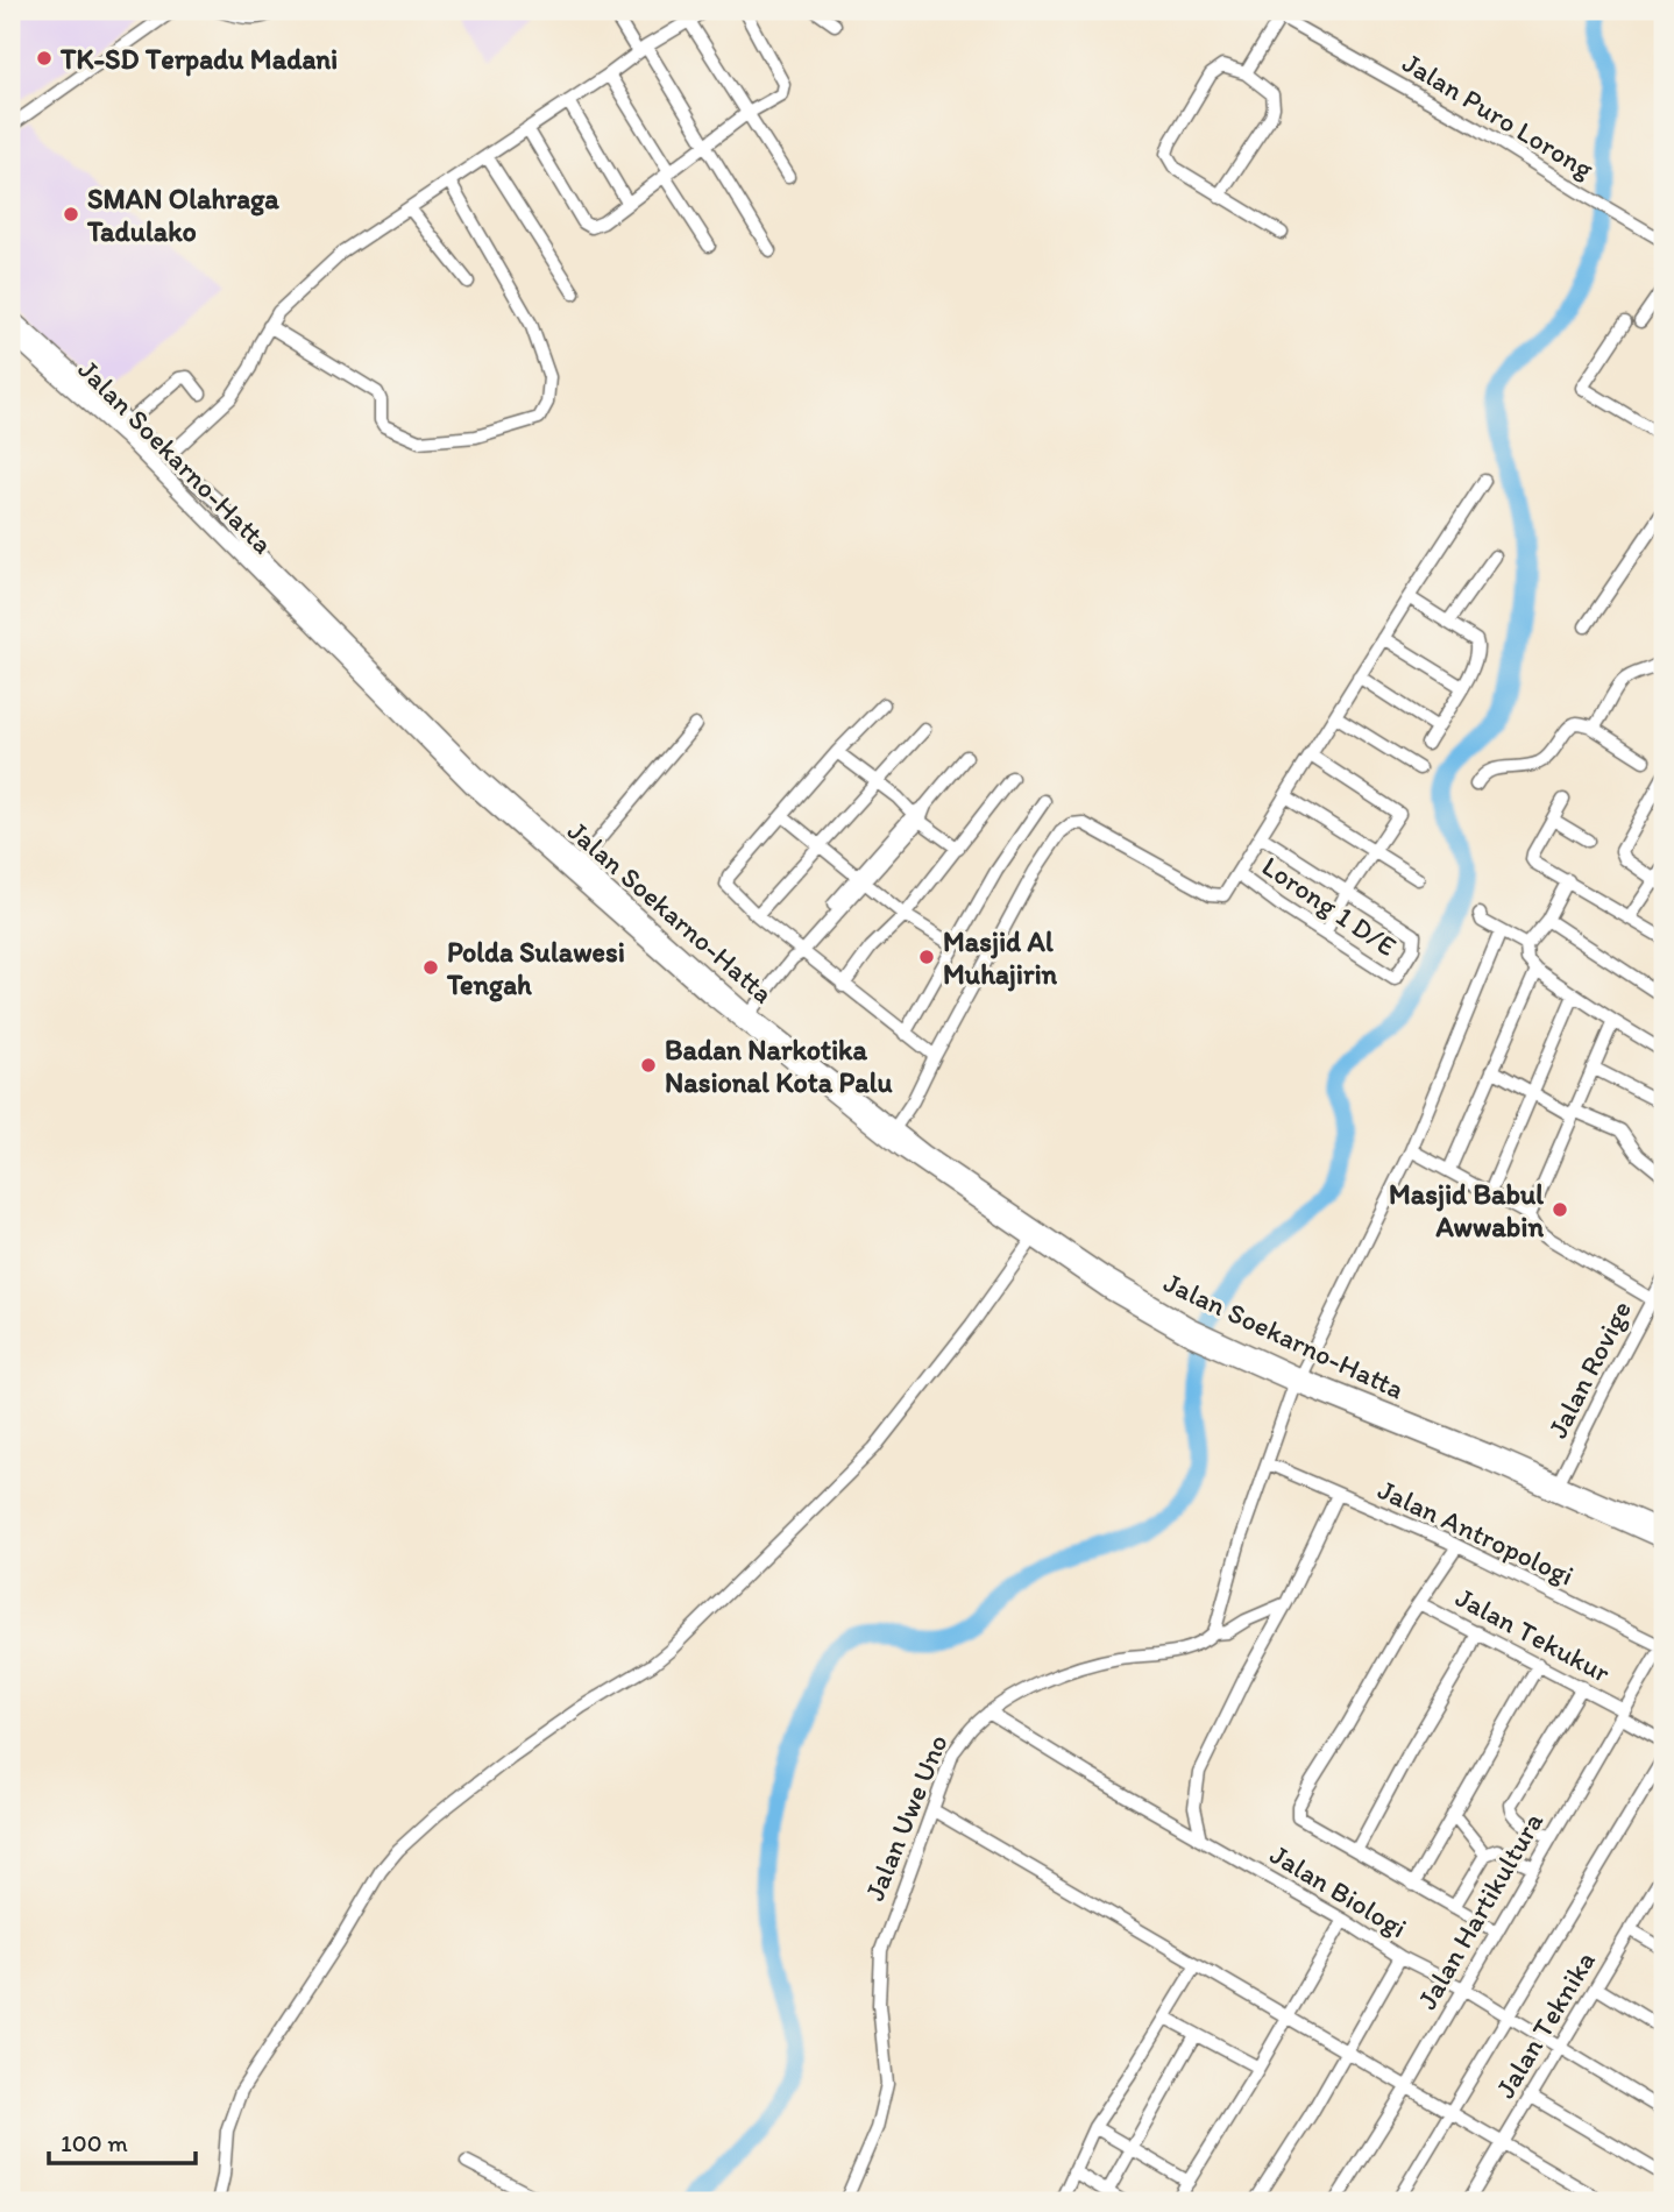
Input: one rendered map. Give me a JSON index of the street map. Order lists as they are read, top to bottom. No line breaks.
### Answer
{"streets":{"main road":["Jalan Soekarno-Hatta"],"street":["Jalan Puro Lorong","Lorong 1 D/E","Jalan Rovige","Jalan Antropologi","Jalan Tekukur","Jalan Uwe Uno","Jalan Biologi","Jalan Hartikultura","Jalan Teknika"]},"crossings":[["Jalan Soekarno-Hatta","Jalan Rovige"],["Jalan Antropologi","Jalan Hartikultura"],["Jalan Tekukur","Jalan Hartikultura"],["Jalan Uwe Uno","Jalan Biologi"],["Jalan Biologi","Jalan Hartikultura"],["Jalan Biologi","Jalan Teknika"]],"places":["TK-SD Terpadu Madani","SMAN Olahraga Tadulako","Masjid Al Muhajirin","Polda Sulawesi Tengah","Badan Narkotika Nasional Kota Palu","Masjid Babul Awwabin"],"scale_bar":"100 m"}
